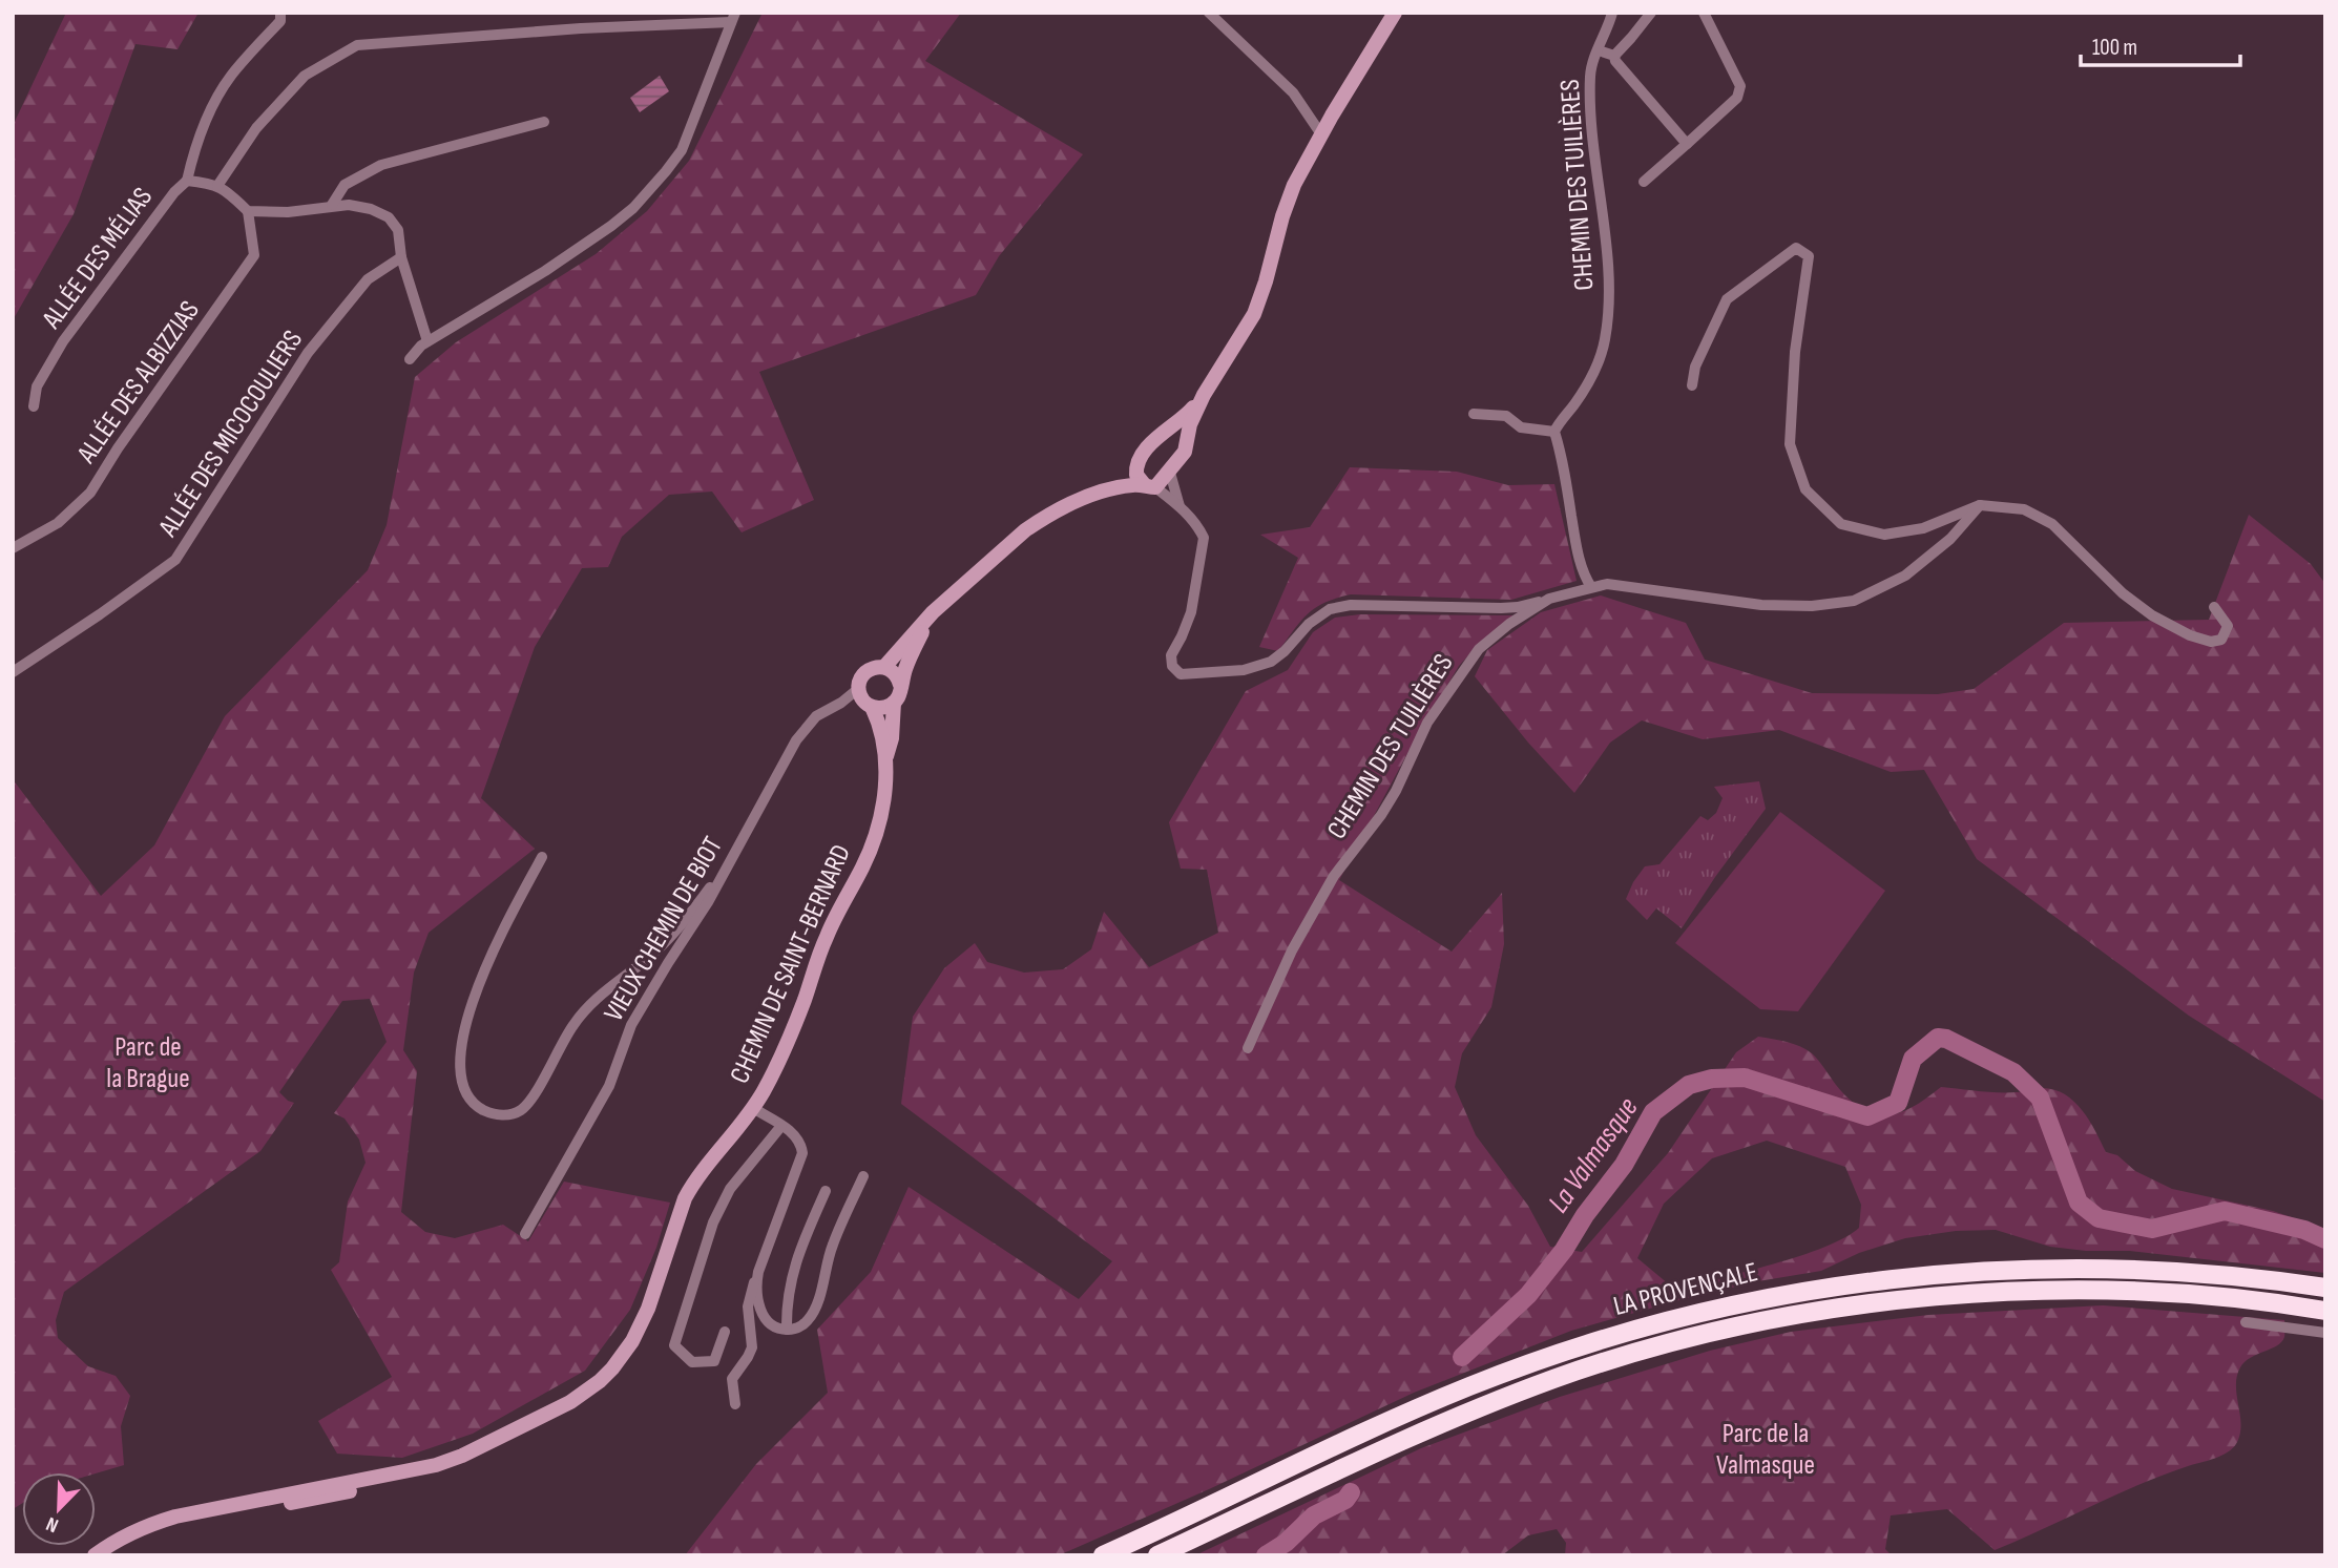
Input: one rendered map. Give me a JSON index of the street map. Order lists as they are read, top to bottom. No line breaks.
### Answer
{"streets":{"highway":["LA PROVENÇALE"],"main road":["CHEMIN DE SAINT-BERNARD"],"street":["CHEMIN DES TUILIÈRES","ALLÉE DES MÉLIAS","ALLÉE DES ALBIZZIAS","ALLÉE DES MICOCOULIERS","VIEUX CHEMIN DE BIOT"]},"crossings":[["VIEUX CHEMIN DE BIOT","CHEMIN DE SAINT-BERNARD"]],"water":["La Valmasque"],"parks":["Parc de la Brague","Parc de la Valmasque"],"scale_bar":"100 m","north":"bottom left"}
